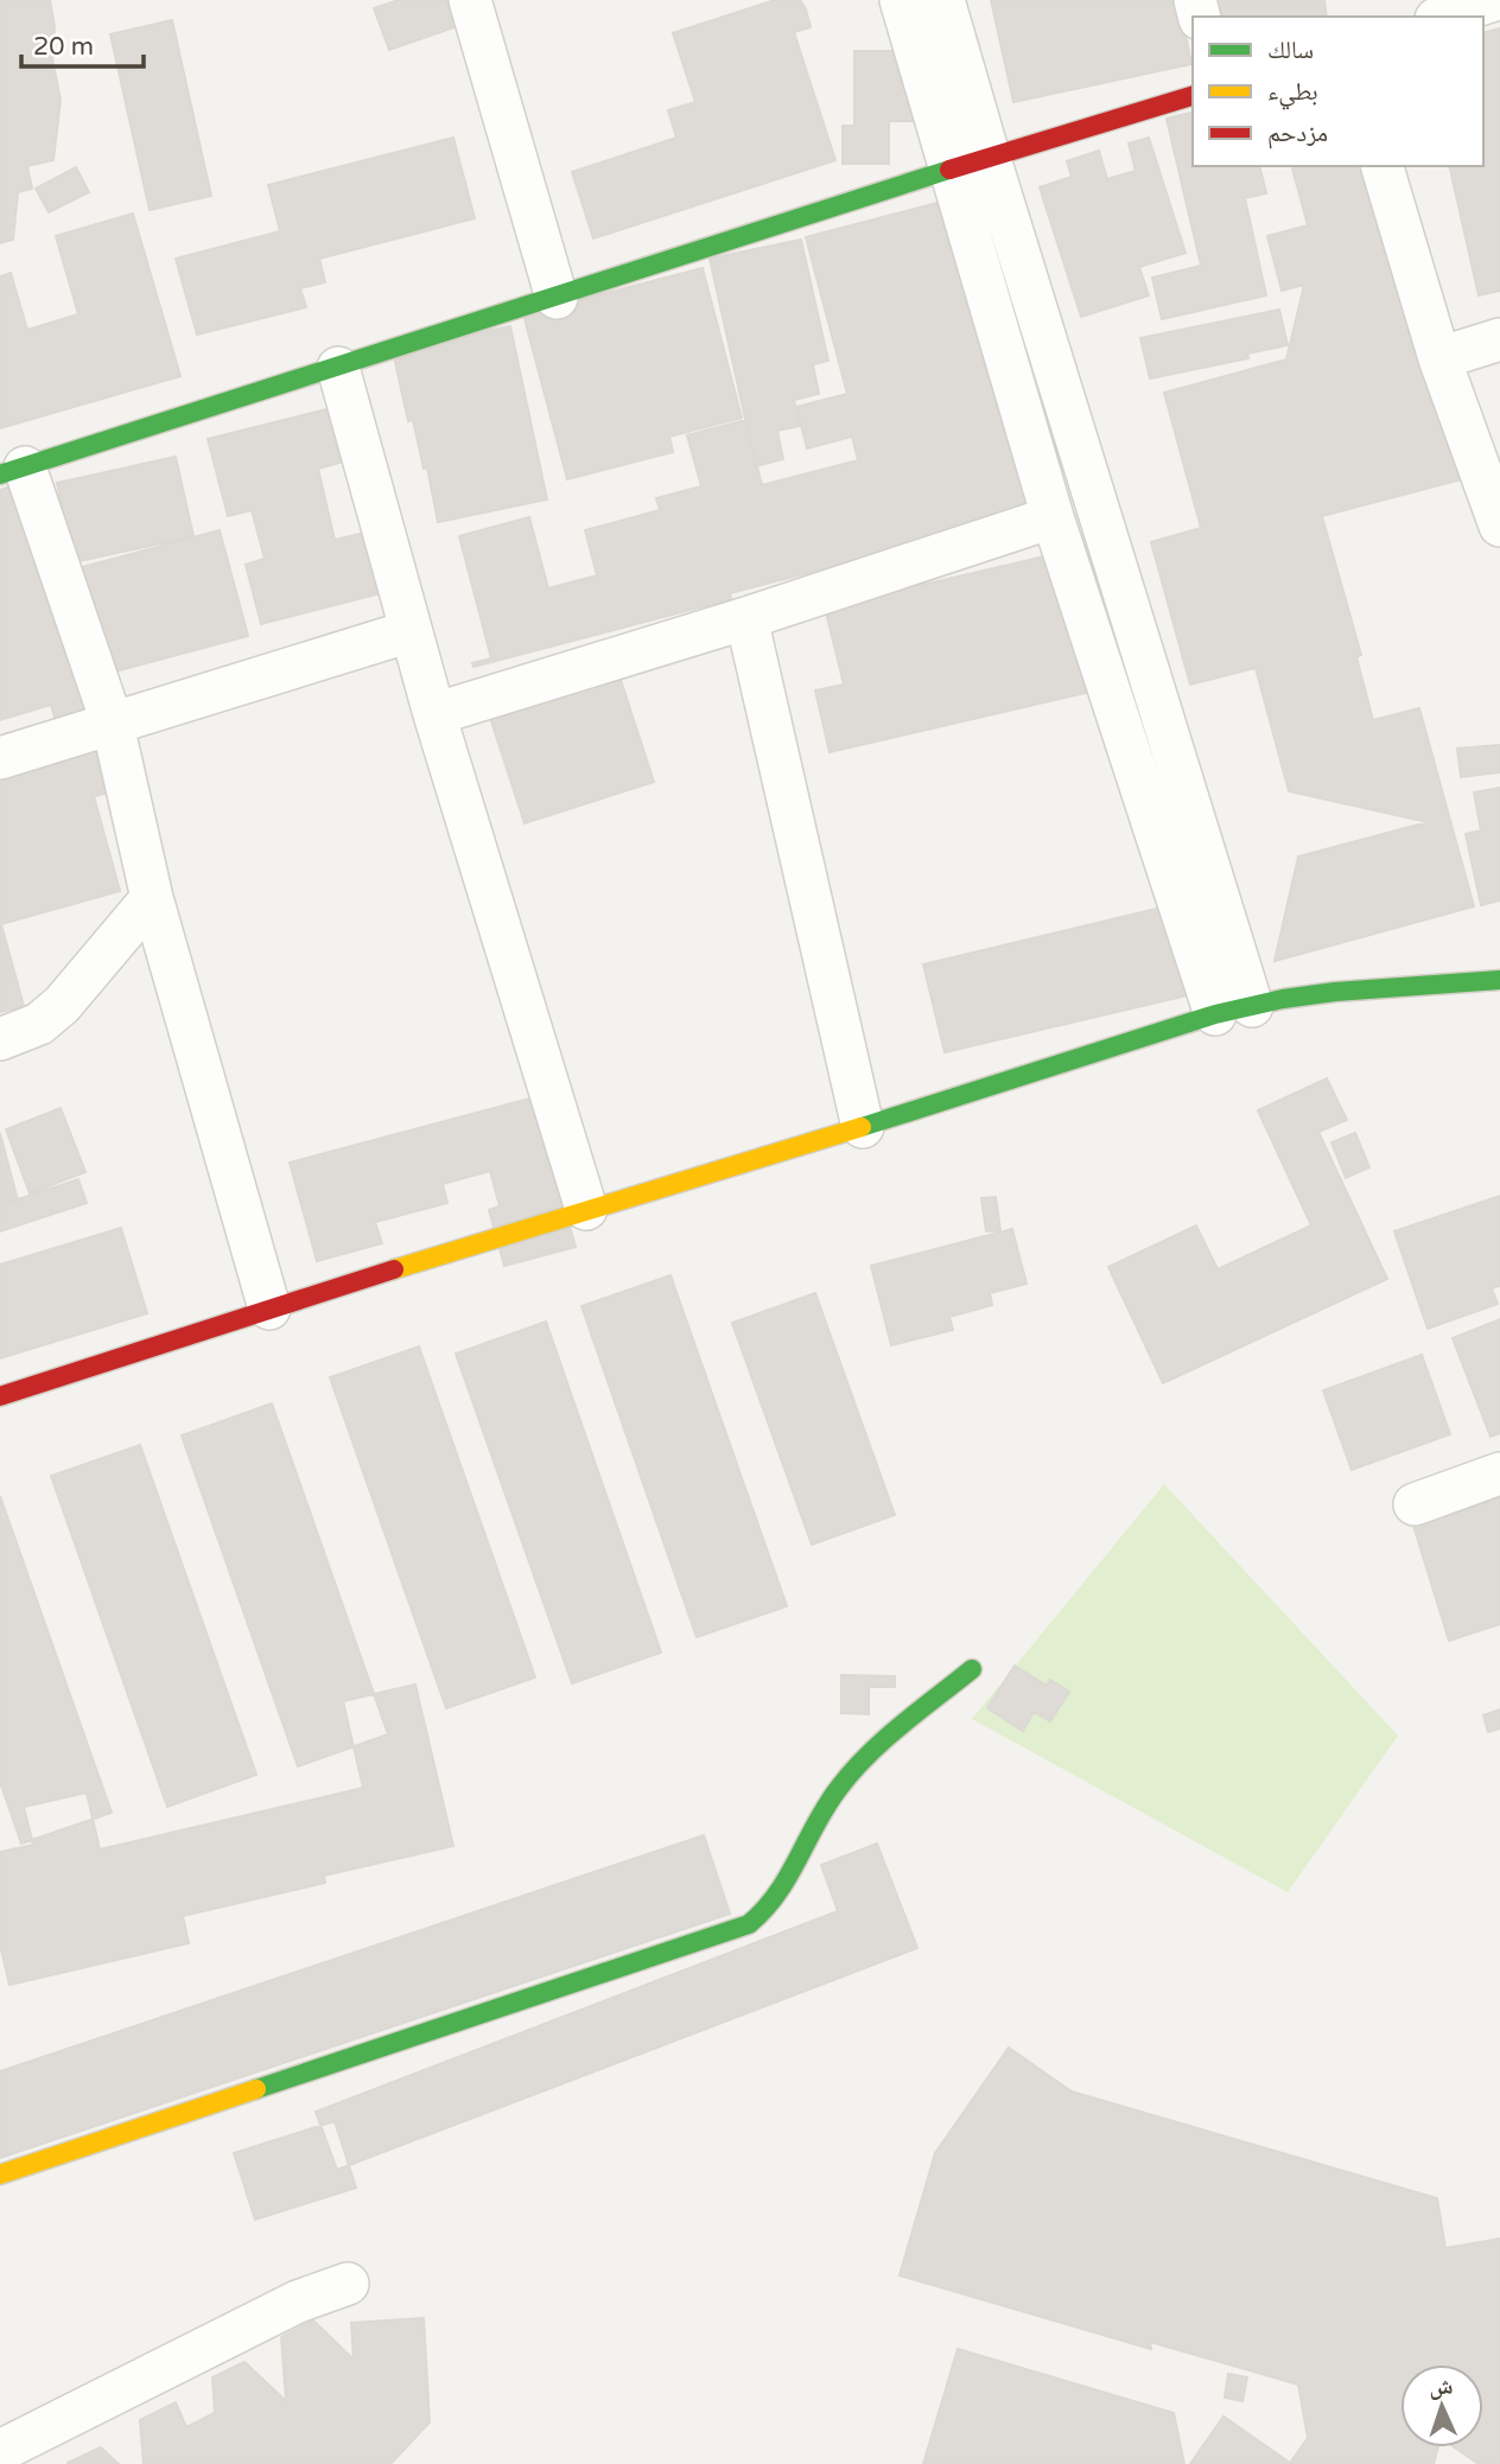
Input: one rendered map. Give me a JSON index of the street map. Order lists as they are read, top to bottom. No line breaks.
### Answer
{"legend":["سالك","بطيء","مزدحم"],"scale_bar":"20 m","north":"top"}
